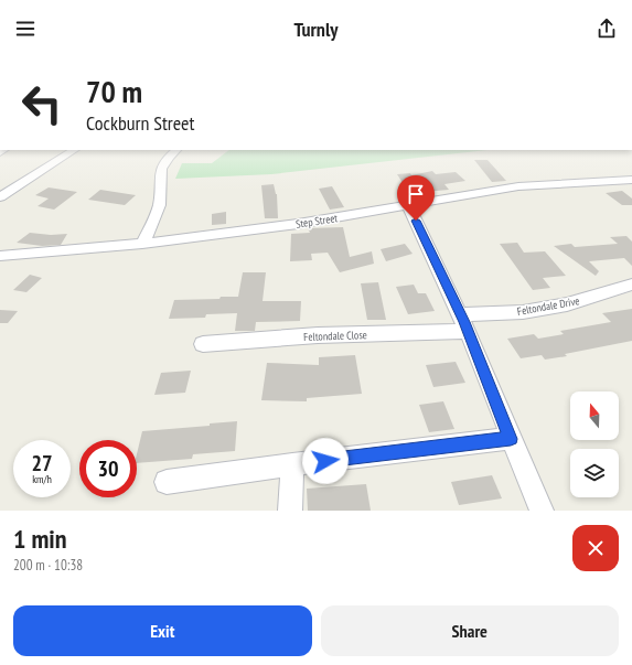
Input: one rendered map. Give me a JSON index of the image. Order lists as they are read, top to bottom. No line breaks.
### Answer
{"streets":{"street":["Step Street","Feltondale Drive","Feltondale Close"]},"crossings":[["Feltondale Drive","Feltondale Close"]],"north":"top","page":{"header":"Turnly","turn":["70 m","Cockburn Street"],"speed":"27 km/h","limit":"30","heading":["1 min","200 m · 10:38"],"buttons":["Exit","Share"]}}
